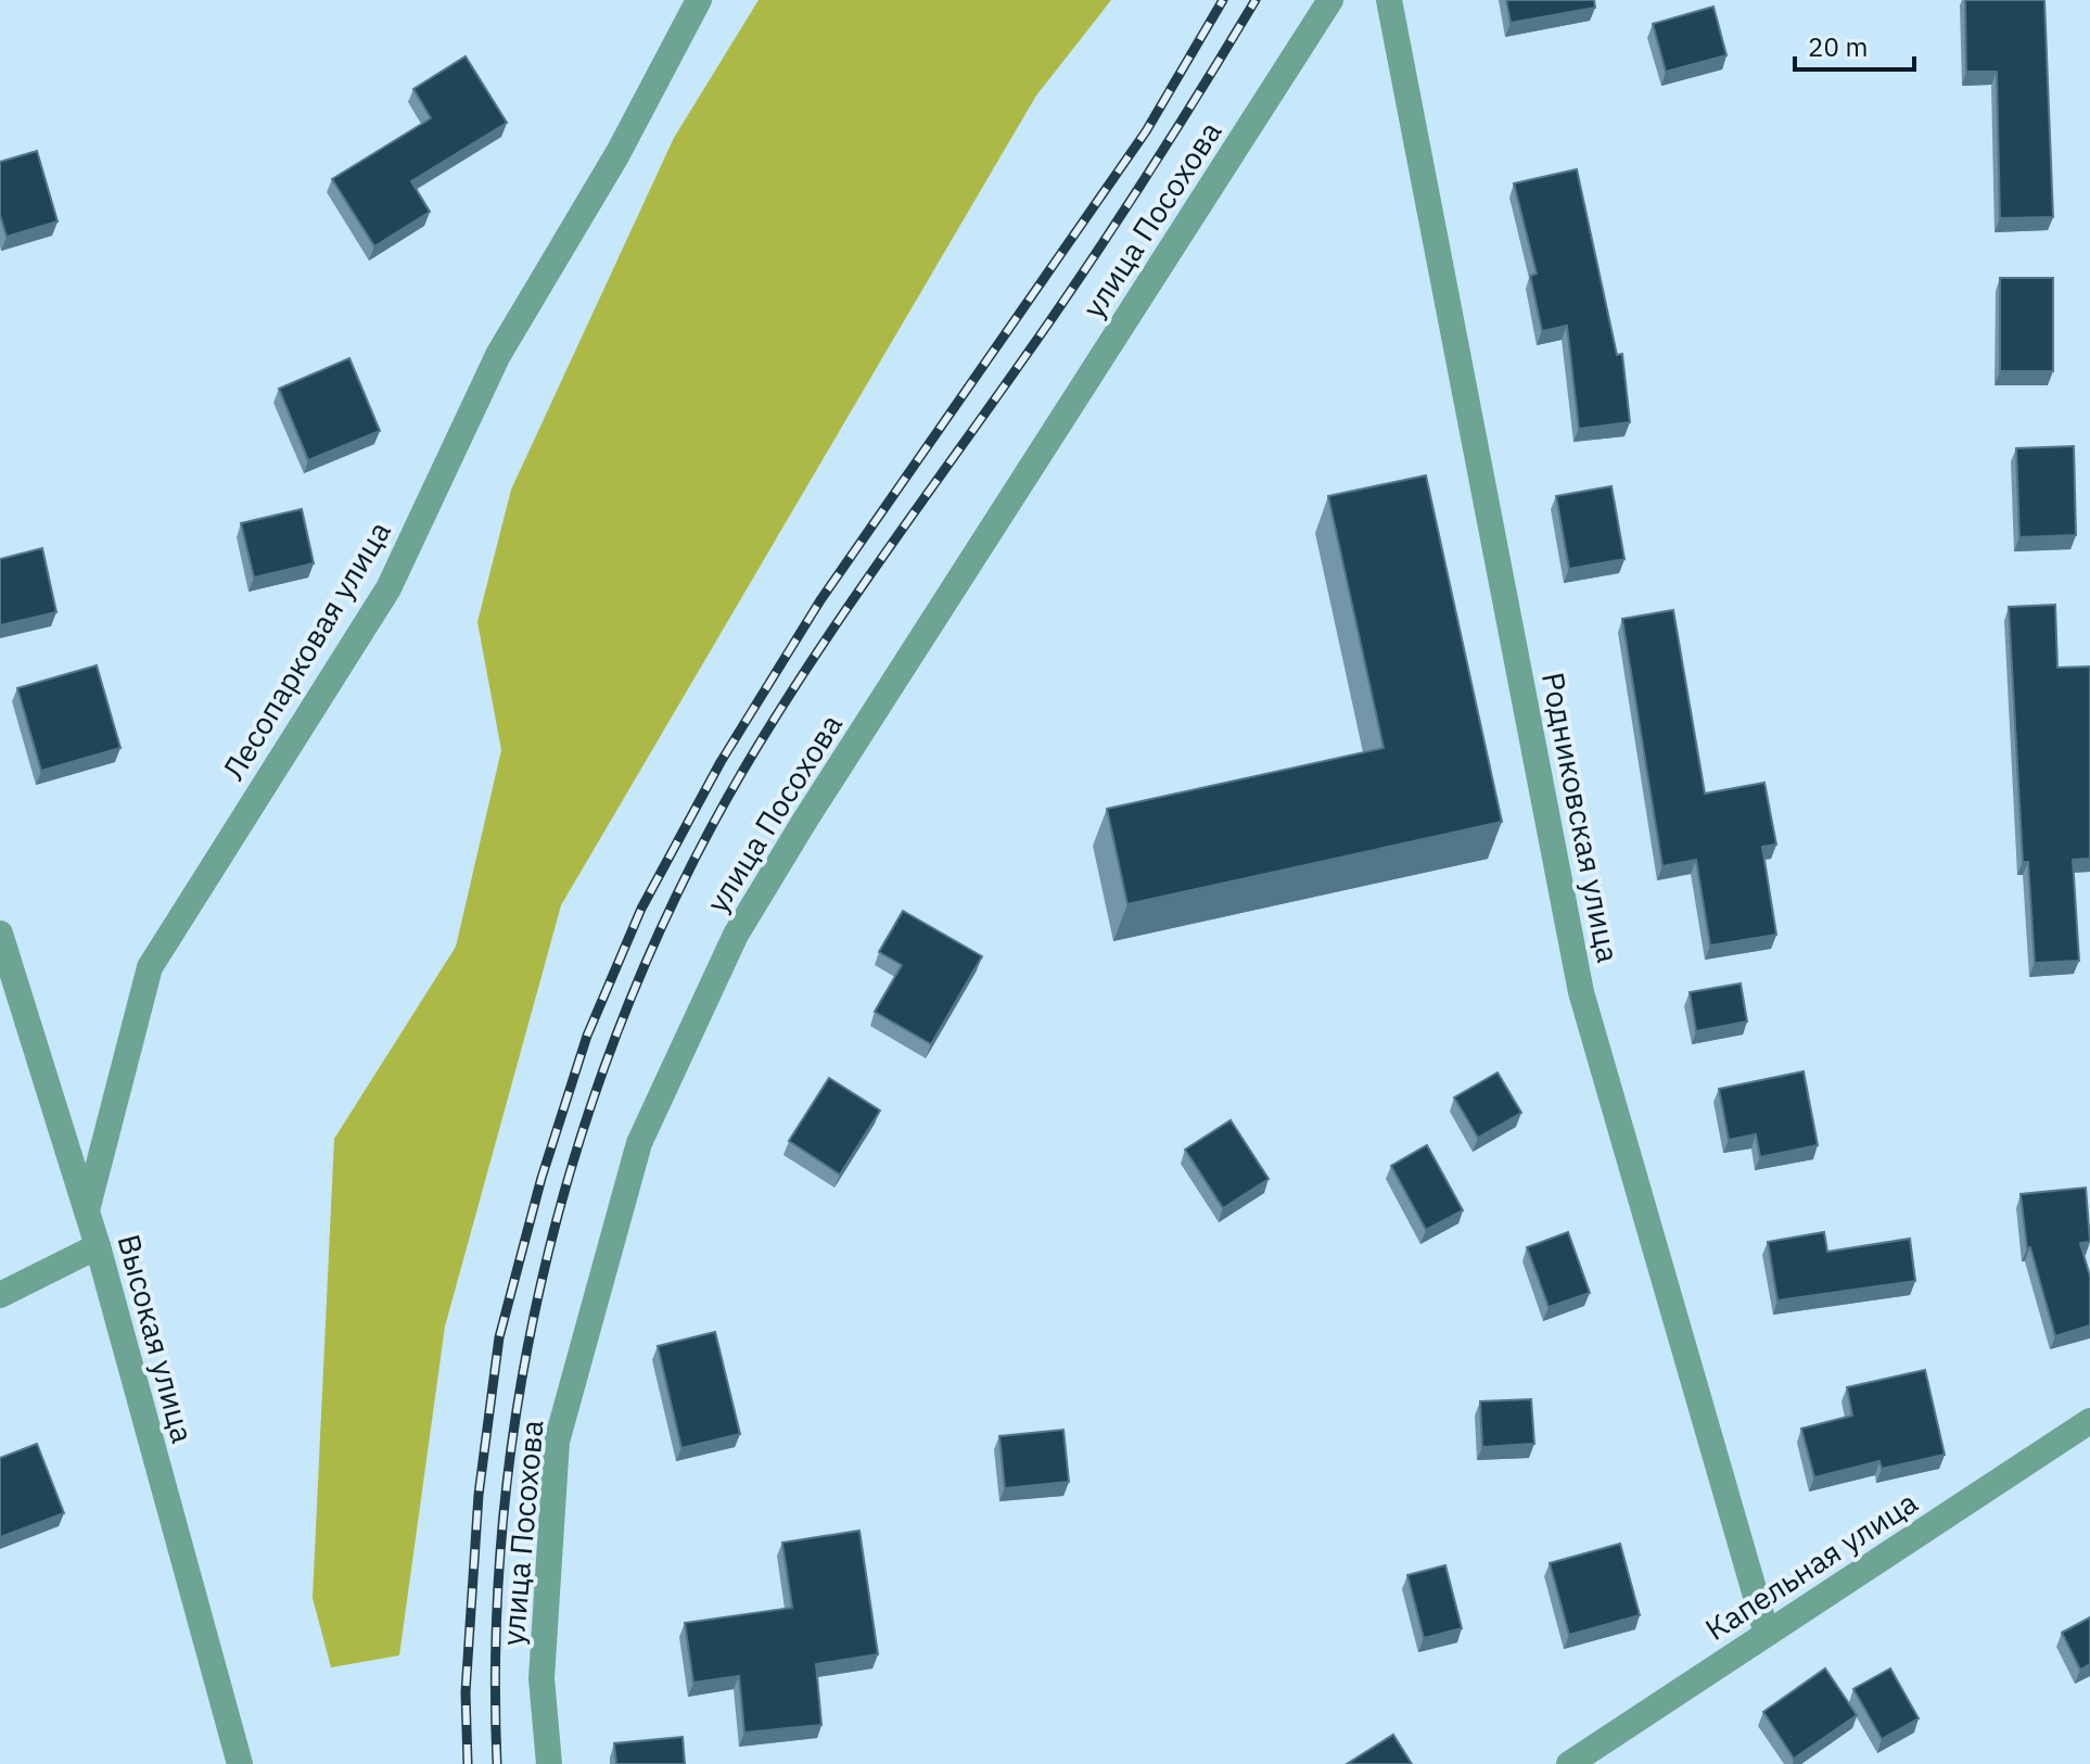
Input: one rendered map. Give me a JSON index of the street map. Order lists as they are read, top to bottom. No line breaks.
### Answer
{"streets":{"street":["улица Посохова","Лесопарковая улица","Родниковская улица","Высокая улица","Капельная улица"]},"crossings":[["Лесопарковая улица","Высокая улица"],["Родниковская улица","Капельная улица"]],"scale_bar":"20 m"}
